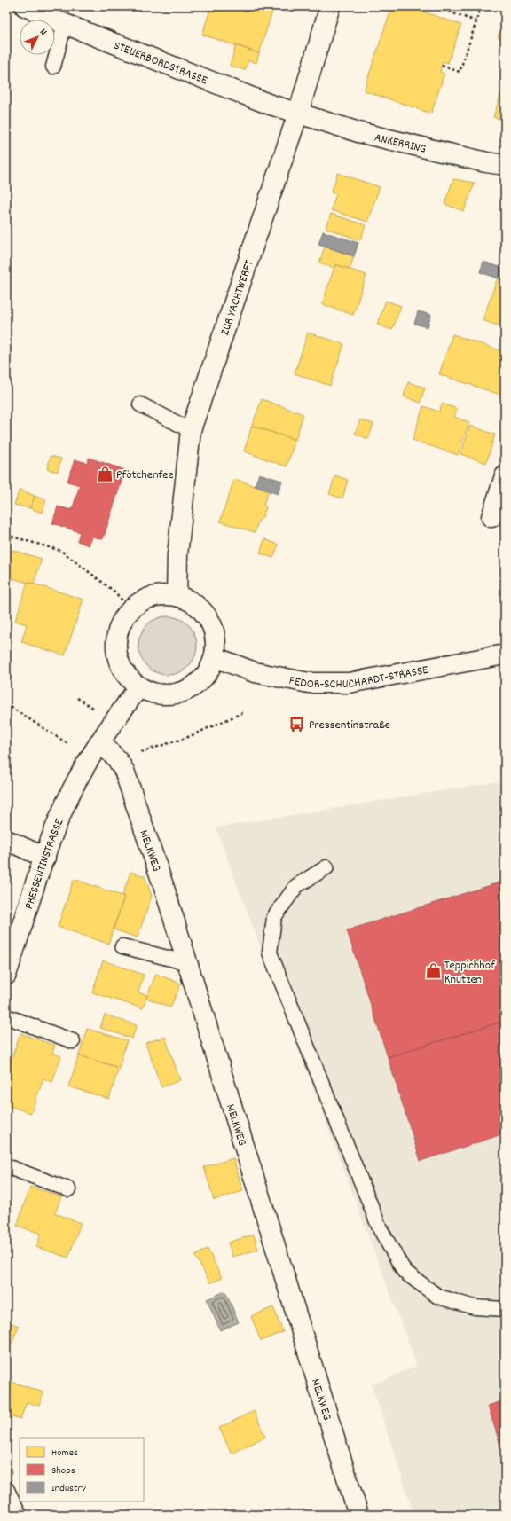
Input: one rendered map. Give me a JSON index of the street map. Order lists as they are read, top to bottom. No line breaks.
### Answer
{"streets":{"street":["STEUERBORDSTRASSE","ANKERRING","ZUR YACHTWERFT","FEDOR-SCHUCHARDT-STRASSE","MELKWEG","PRESSENTINSTRASSE"]},"crossings":[["STEUERBORDSTRASSE","ANKERRING"],["STEUERBORDSTRASSE","ZUR YACHTWERFT"],["ANKERRING","ZUR YACHTWERFT"],["ZUR YACHTWERFT","FEDOR-SCHUCHARDT-STRASSE"],["ZUR YACHTWERFT","PRESSENTINSTRASSE"],["FEDOR-SCHUCHARDT-STRASSE","PRESSENTINSTRASSE"],["MELKWEG","PRESSENTINSTRASSE"]],"places":{"shop":["Pfötchenfee","Teppichhof Knutzen"],"bus stop":["Pressentinstraße"]},"legend":["Homes","Shops","Industry"],"north":"top right"}
